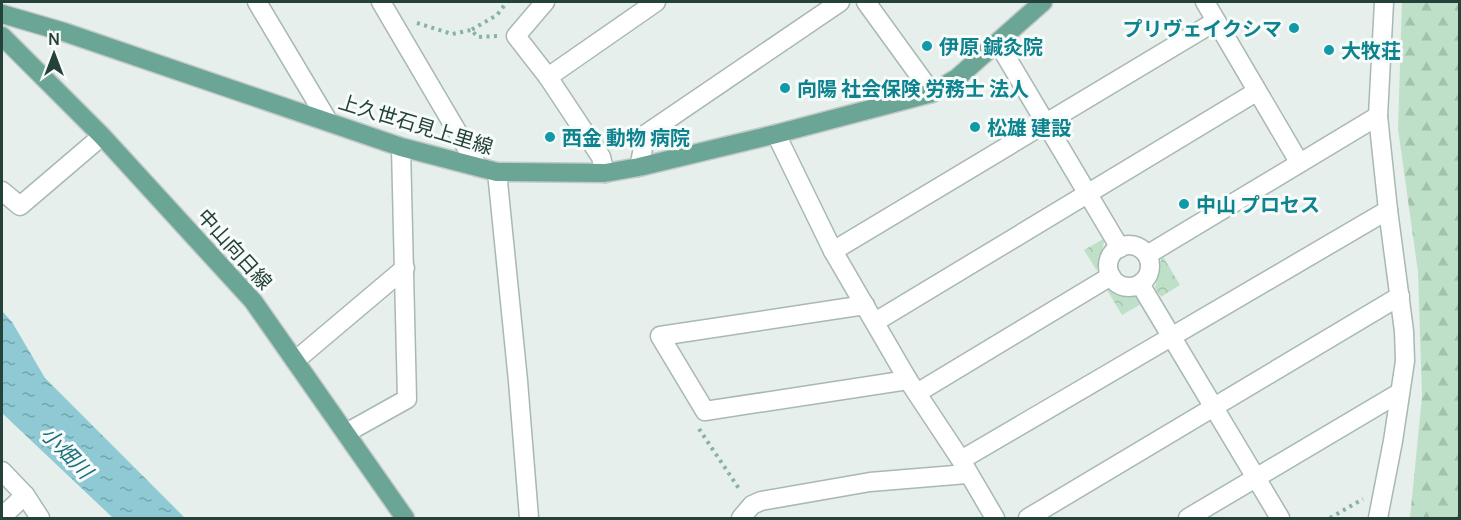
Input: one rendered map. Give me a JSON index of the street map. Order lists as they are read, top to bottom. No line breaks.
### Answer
{"streets":{"main road":["上久世石見上里線","中山向日線"]},"water":["小畑川"],"places":["プリヴェイクシマ","伊原 鍼灸院","大牧荘","向陽 社会保険 労務士 法人","松雄 建設","西金 動物 病院","中山 プロセス"],"north":"top"}
